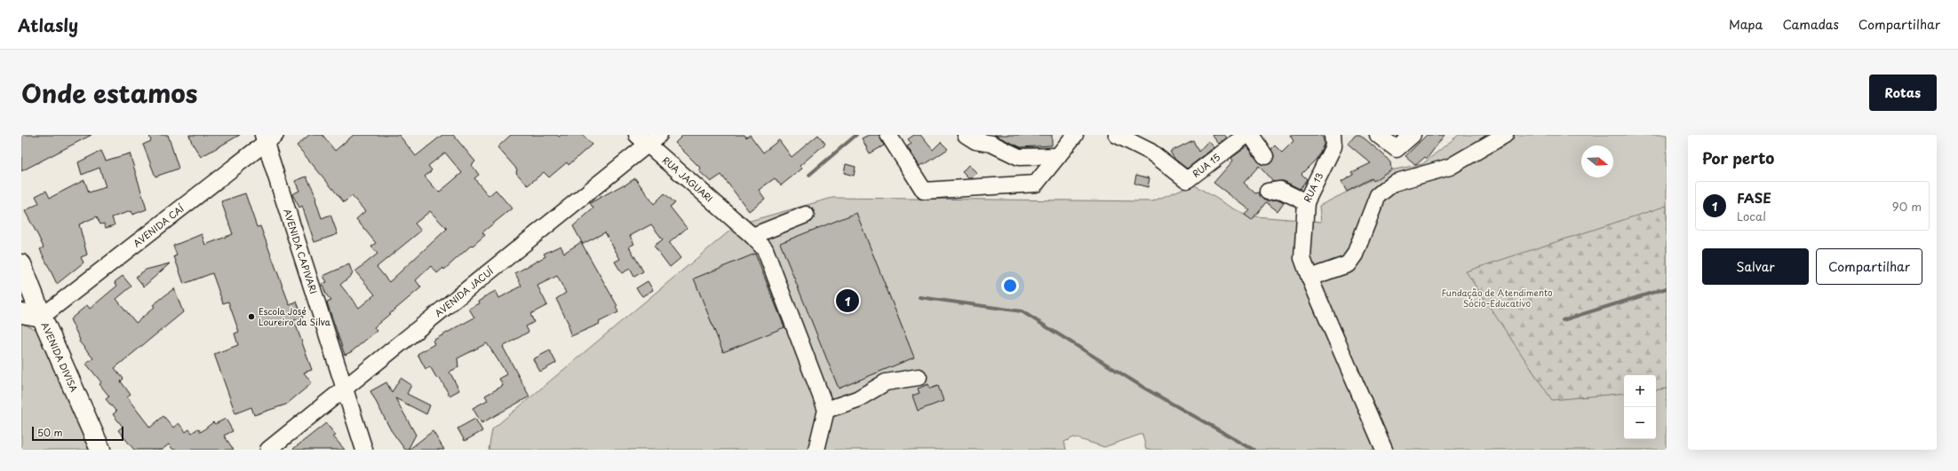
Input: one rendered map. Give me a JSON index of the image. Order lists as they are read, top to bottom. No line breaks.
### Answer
{"streets":{"main road":["AVENIDA DIVISA"],"street":["RUA 15","RUA JAGUARI","RUA 13","AVENIDA CAÍ","AVENIDA CAPIVARI","AVENIDA JACUÍ"]},"crossings":[["RUA JAGUARI","AVENIDA JACUÍ"],["AVENIDA CAÍ","AVENIDA CAPIVARI"],["AVENIDA CAÍ","AVENIDA DIVISA"],["AVENIDA CAPIVARI","AVENIDA JACUÍ"]],"parks":["Fundação de Atendimento Sócio-Educativo"],"places":["Escola José Loureiro da Silva"],"scale_bar":"50 m","north":"right","page":{"header":"Atlasly","nav":["Mapa","Camadas","Compartilhar"],"title":"Onde estamos","buttons":["Rotas",["Salvar","Compartilhar"]],"heading":"Por perto","list":[{"mark":"1","name":"FASE","note":"Local","value":"90 m"}],"pins":"1","map_buttons":["+","−"],"scale":"50 m"}}
